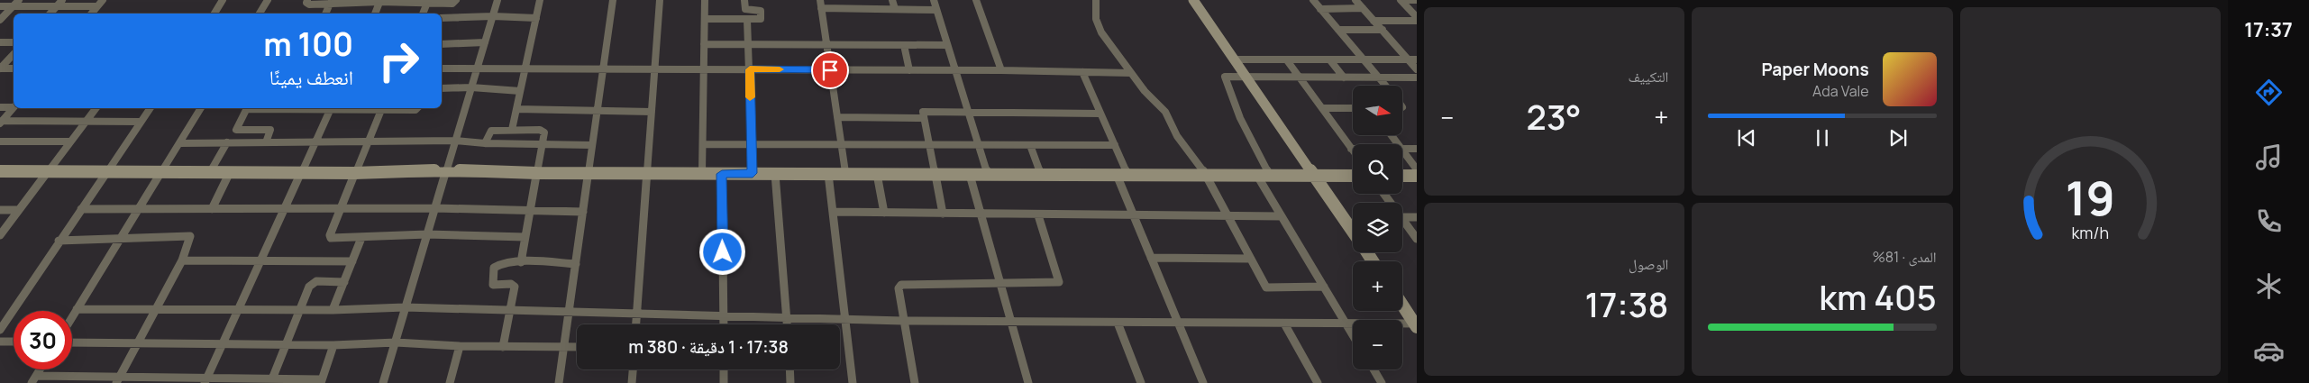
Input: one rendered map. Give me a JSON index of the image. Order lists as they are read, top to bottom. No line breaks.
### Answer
{"north":"right","page":{"tabs":"17:37","tile":["التكييف",["المدى · 81%","405 km"],["الوصول","17:38"]],"turn":["100 m","انعطف يمينًا"],"song":["Paper Moons","Ada Vale"],"map_buttons":["+","−"],"heat":["−","23°","+"],"limit":"30","trip":"17:38 · 1 دقيقة · 380 m","gauge":["19","km/h"]}}
